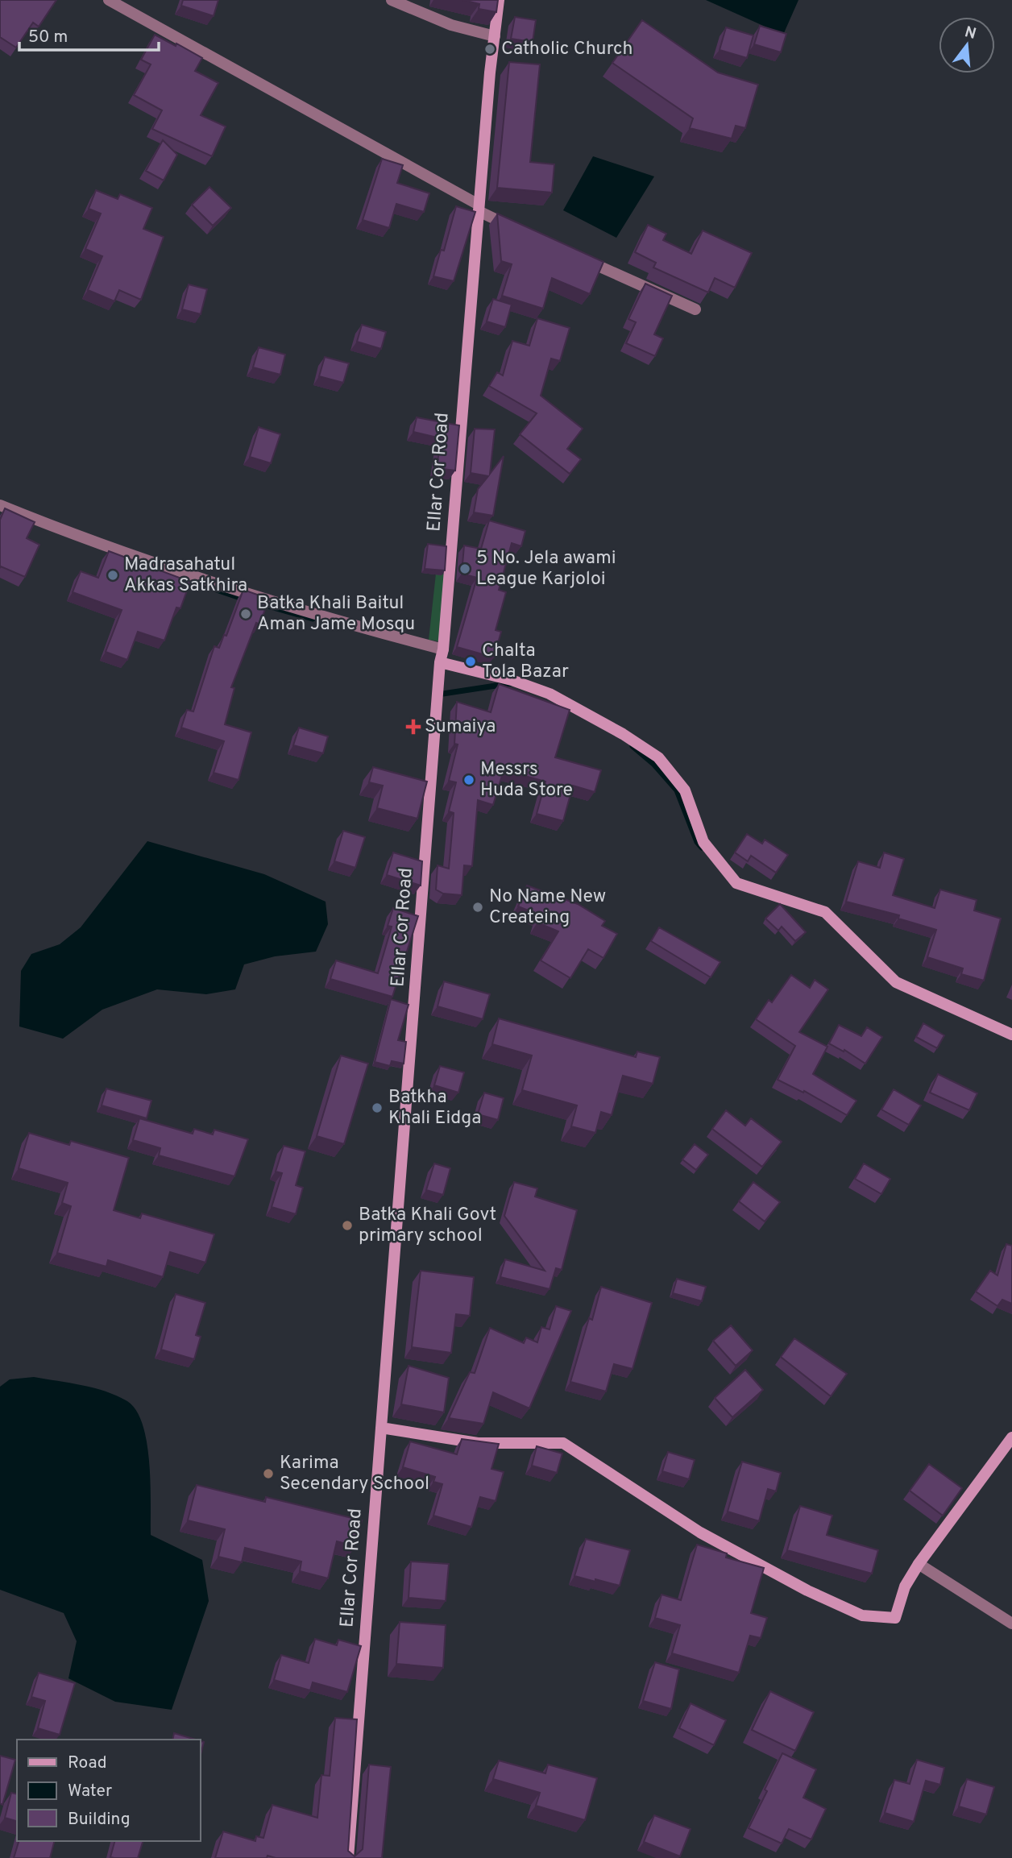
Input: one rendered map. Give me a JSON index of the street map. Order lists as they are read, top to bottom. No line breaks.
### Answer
{"streets":{"main road":["Ellar Cor Road"]},"places":{"other":["Catholic Church","5 No. Jela awami League Karjoloi","Madrasahatul Akkas Satkhira","Batka Khali Baitul Aman Jame Mosqu","Chalta Tola Bazar","Messrs Huda Store","No Name New Createing","Batkha Khali Eidga","Batka Khali Govt primary school","Karima Secendary School"],"health":["Sumaiya"]},"legend":["Road","Water","Building"],"scale_bar":"50 m","north":"top"}
